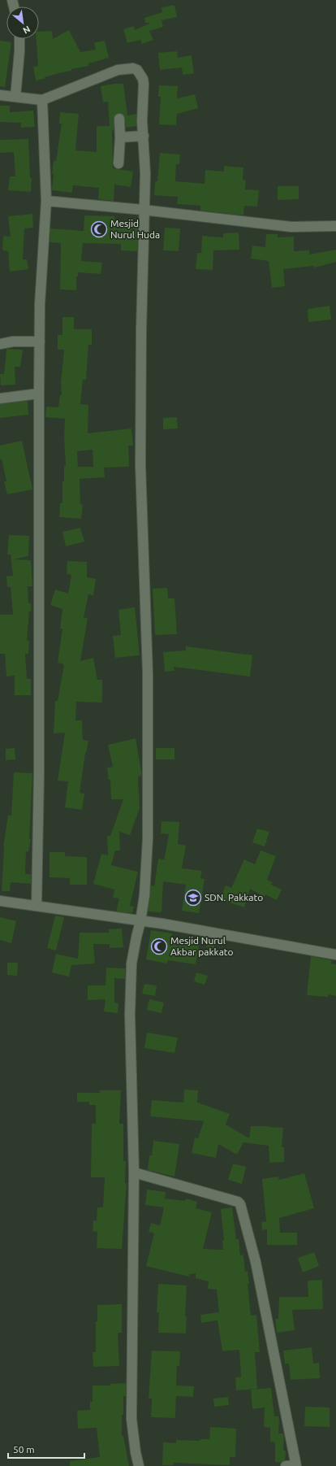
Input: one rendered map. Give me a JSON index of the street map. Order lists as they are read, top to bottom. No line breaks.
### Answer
{"places":{"mosque":["Mesjid Nurul Huda","Mesjid Nurul Akbar pakkato"],"school or university":["SDN. Pakkato"]},"scale_bar":"50 m","north":"bottom right"}
